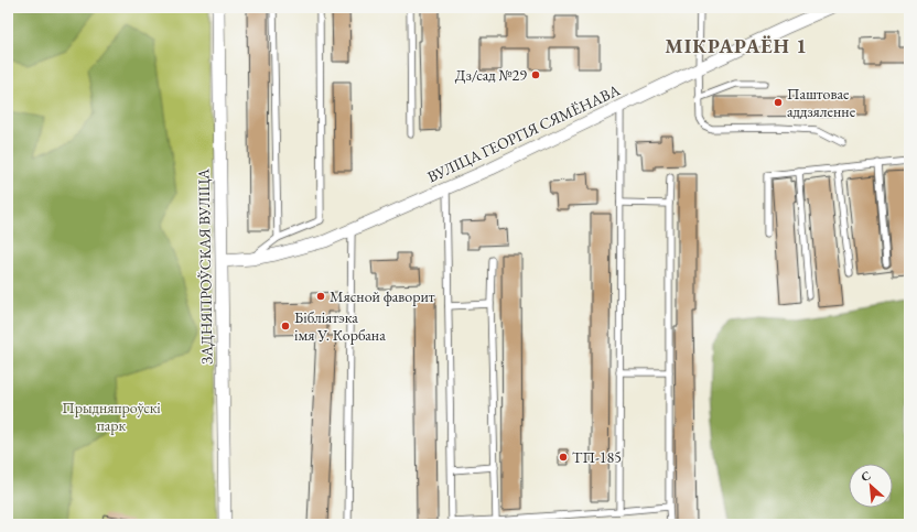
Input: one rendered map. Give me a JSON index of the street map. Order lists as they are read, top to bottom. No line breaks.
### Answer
{"streets":{"street":["ВУЛІЦА ГЕОРГІЯ СЯМЁНАВА","ЗАДНЯПРОЎСКАЯ ВУЛІЦА"]},"crossings":[["ВУЛІЦА ГЕОРГІЯ СЯМЁНАВА","ЗАДНЯПРОЎСКАЯ ВУЛІЦА"]],"districts":["МІКРАРАЁН 1"],"parks":["Прыдняпроўскі парк"],"places":["Дз/сад №29","Паштовае аддзяленне","Мясной фаворит","Бібліятэка імя У. Корбана","ТП-185"],"north":"top left"}
